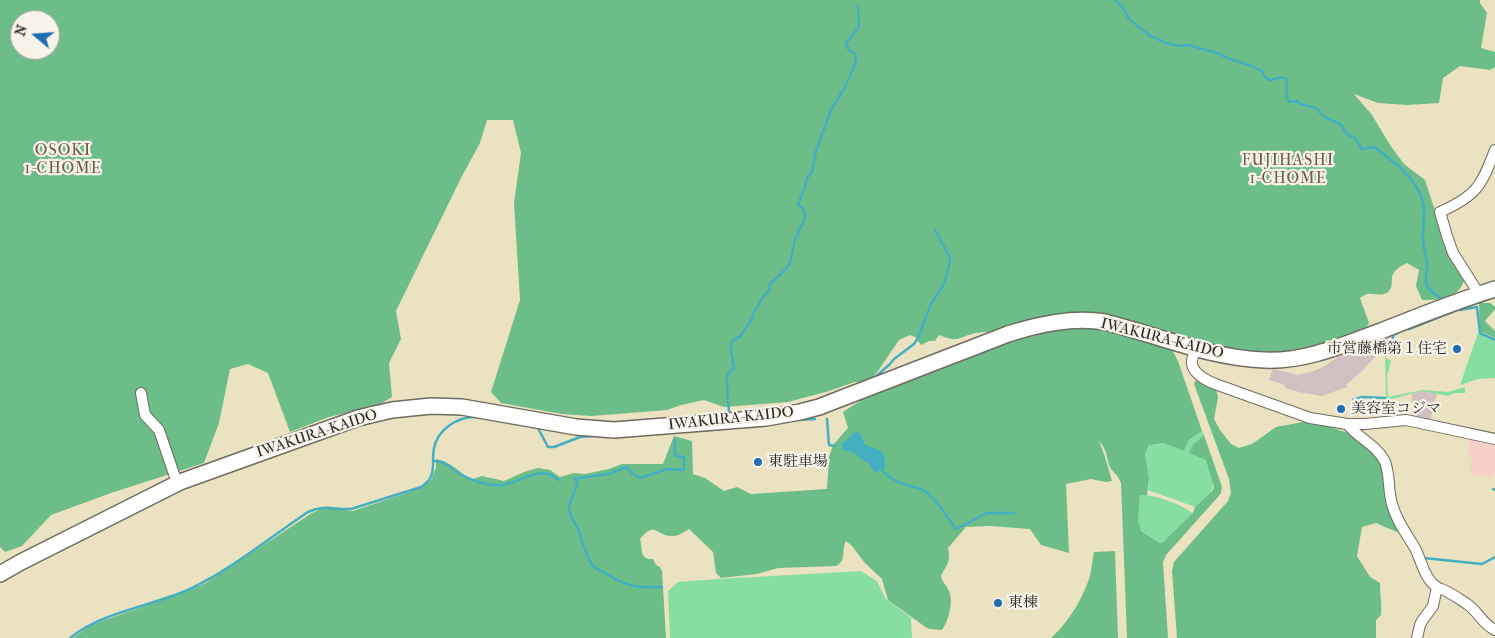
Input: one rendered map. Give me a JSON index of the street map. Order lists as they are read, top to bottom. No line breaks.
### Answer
{"streets":{"main road":["IWAKURA-KAIDO"]},"districts":["OSOKI 1-CHOME","FUJIHASHI 1-CHOME"],"places":["市営藤橋第１住宅","美容室コジマ","東駐車場","東棟"],"north":"left"}
